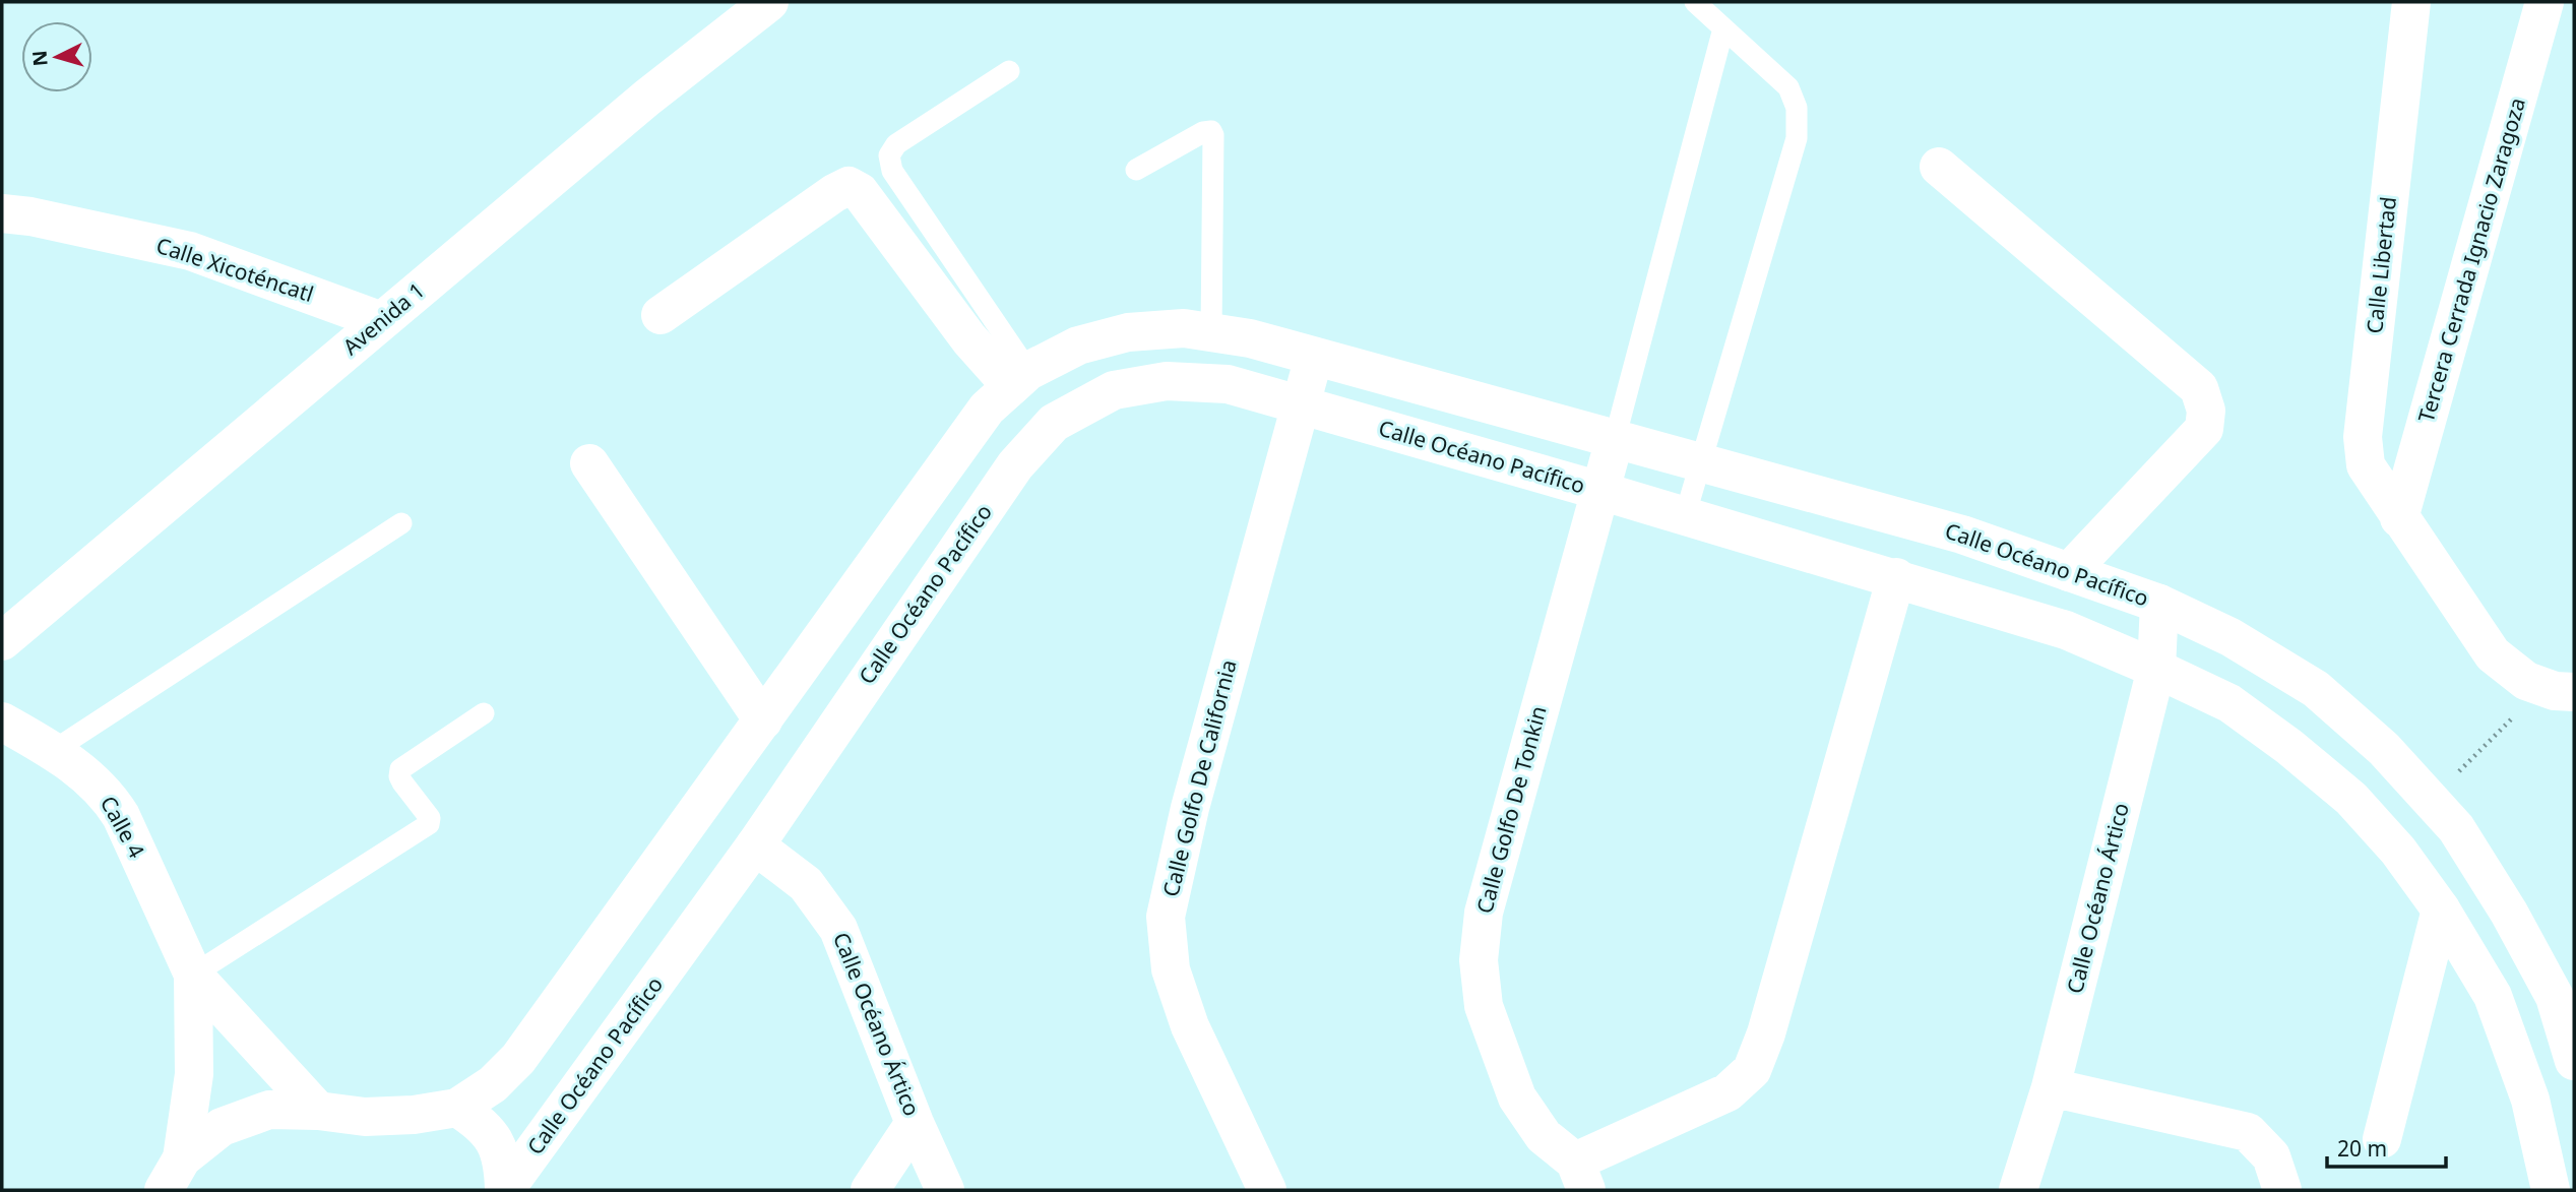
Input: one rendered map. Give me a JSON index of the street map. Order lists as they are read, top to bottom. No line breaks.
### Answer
{"streets":{"street":["Tercera Cerrada Ignacio Zaragoza","Calle Libertad","Calle Xicoténcatl","Avenida 1","Calle Océano Pacífico","Calle Golfo De California","Calle Golfo De Tonkin","Calle 4","Calle Océano Ártico"]},"crossings":[["Tercera Cerrada Ignacio Zaragoza","Calle Libertad"],["Calle Xicoténcatl","Avenida 1"],["Calle Océano Pacífico","Calle Golfo De California"],["Calle Océano Pacífico","Calle Golfo De Tonkin"],["Calle Océano Pacífico","Calle Océano Ártico"]],"scale_bar":"20 m","north":"left"}
